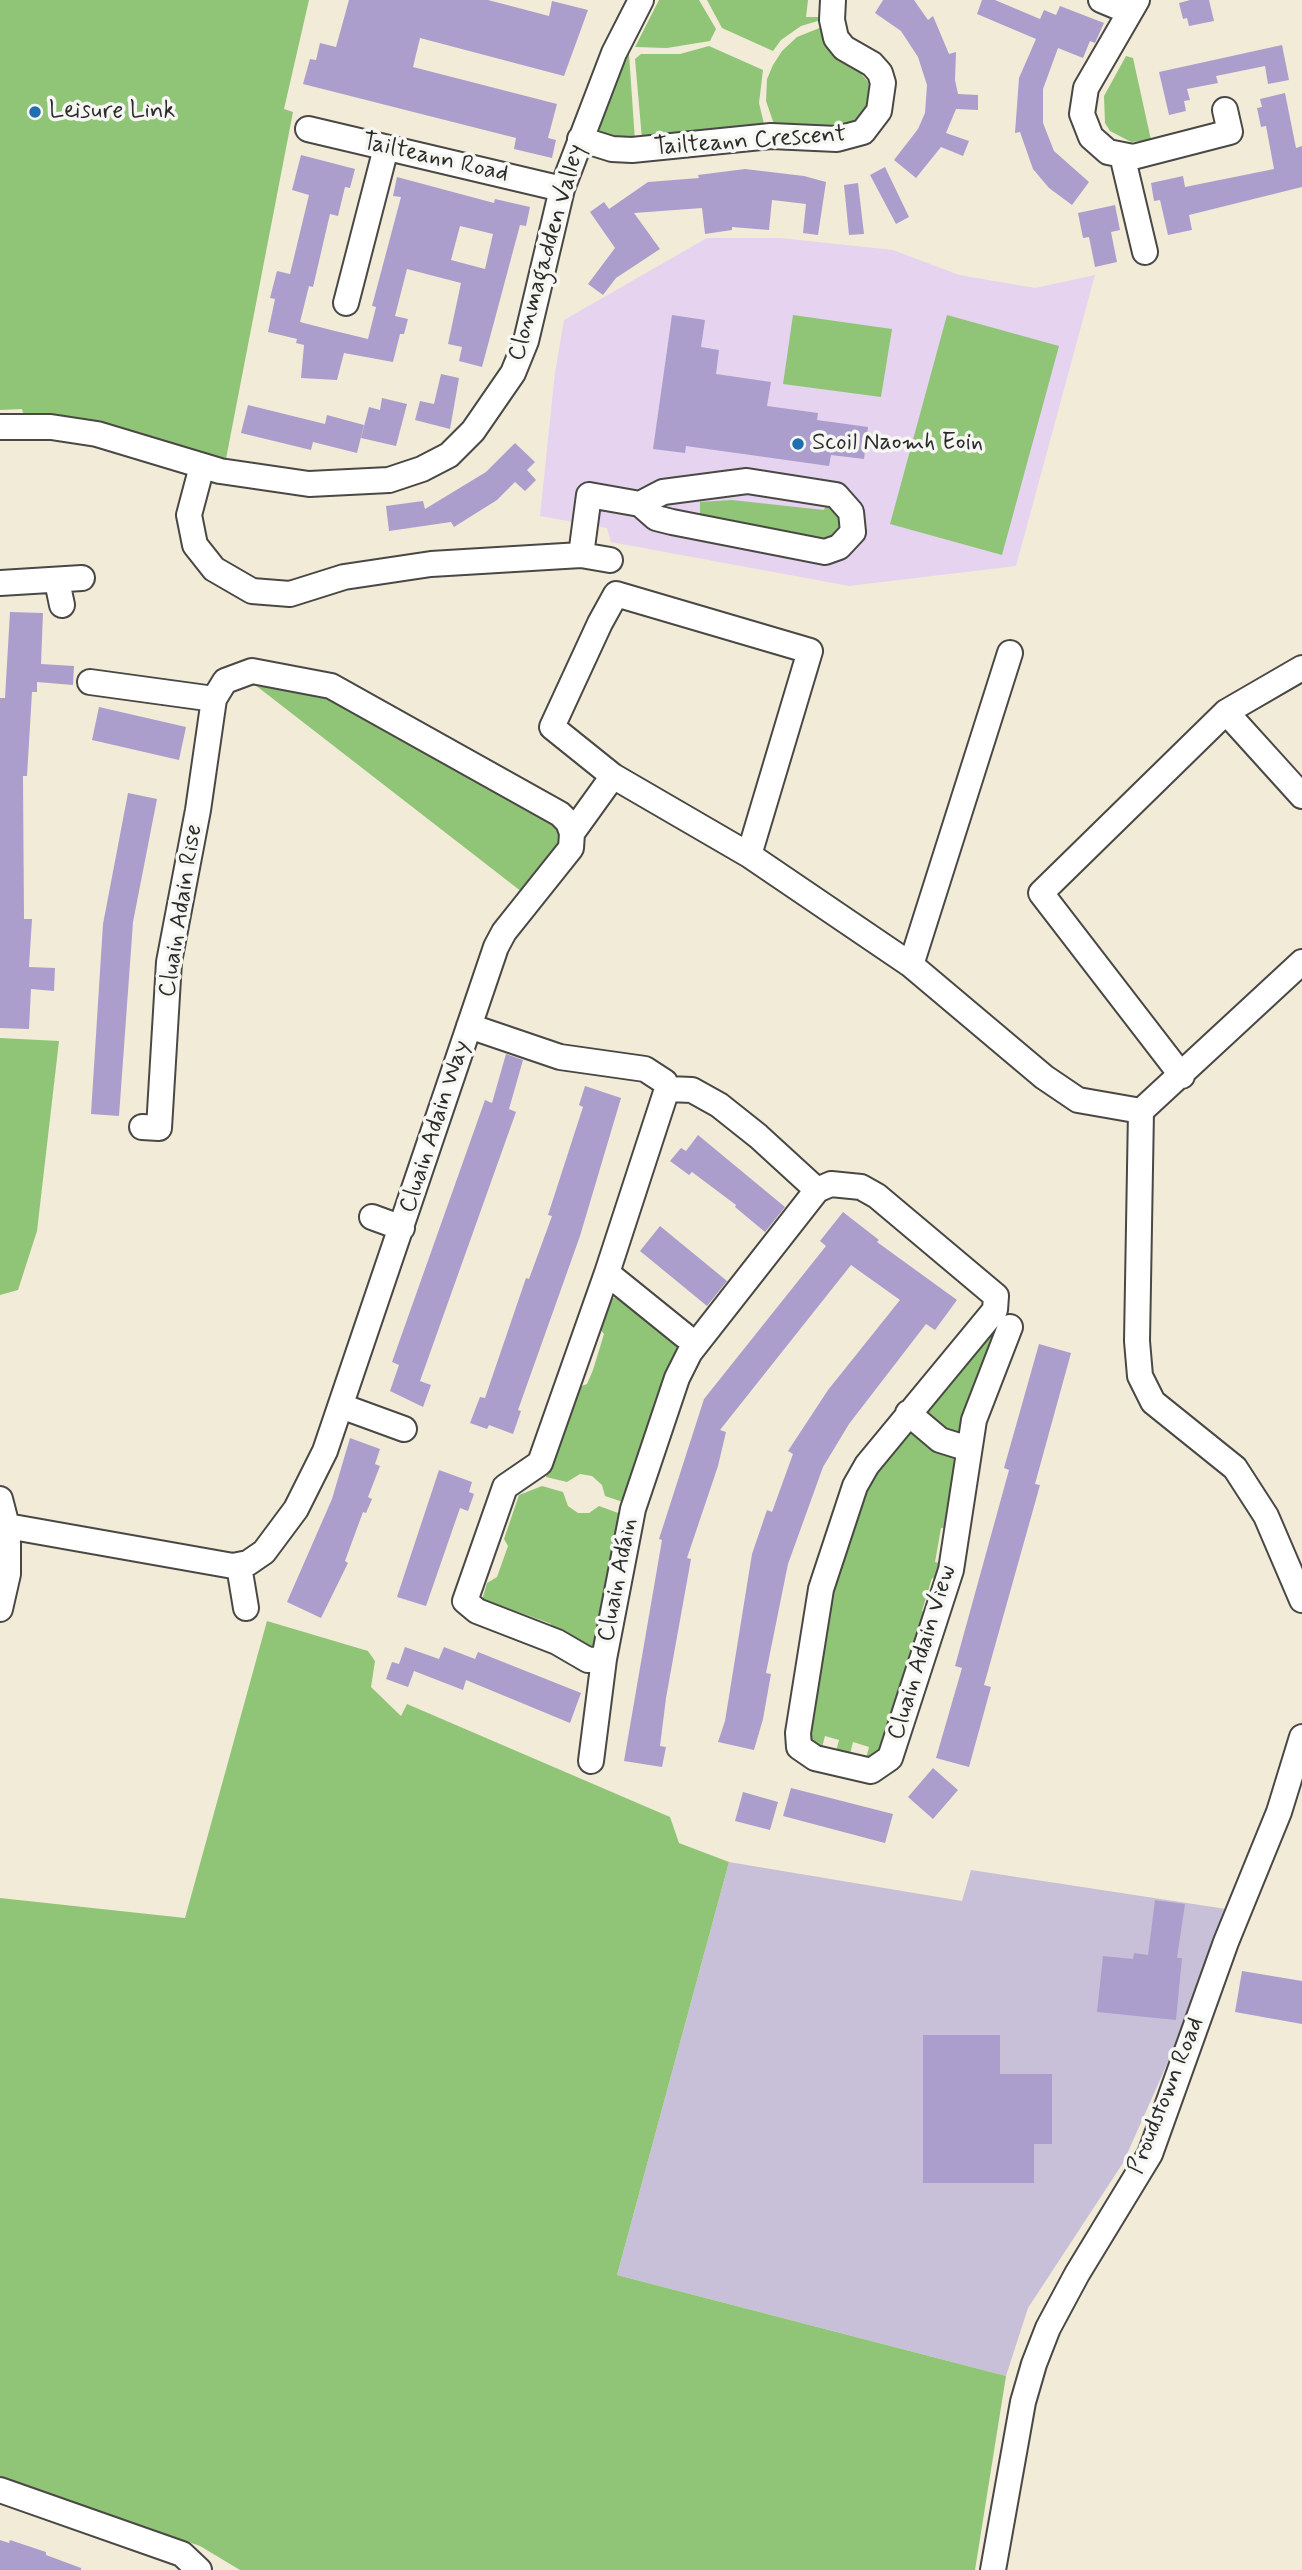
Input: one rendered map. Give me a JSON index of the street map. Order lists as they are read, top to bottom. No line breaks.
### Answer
{"streets":{"street":["Tailteann Crescent","Tailteann Road","Clonmagadden Valley","Cluain Adain Rise","Cluain Adain Way","Cluain Adáin","Cluain Adain View","Proudstown Road"]},"crossings":[["Tailteann Crescent","Clonmagadden Valley"],["Tailteann Road","Clonmagadden Valley"],["Cluain Adáin","Cluain Adain View"]],"places":["Leisure Link","Scoil Naomh Eoin"]}
